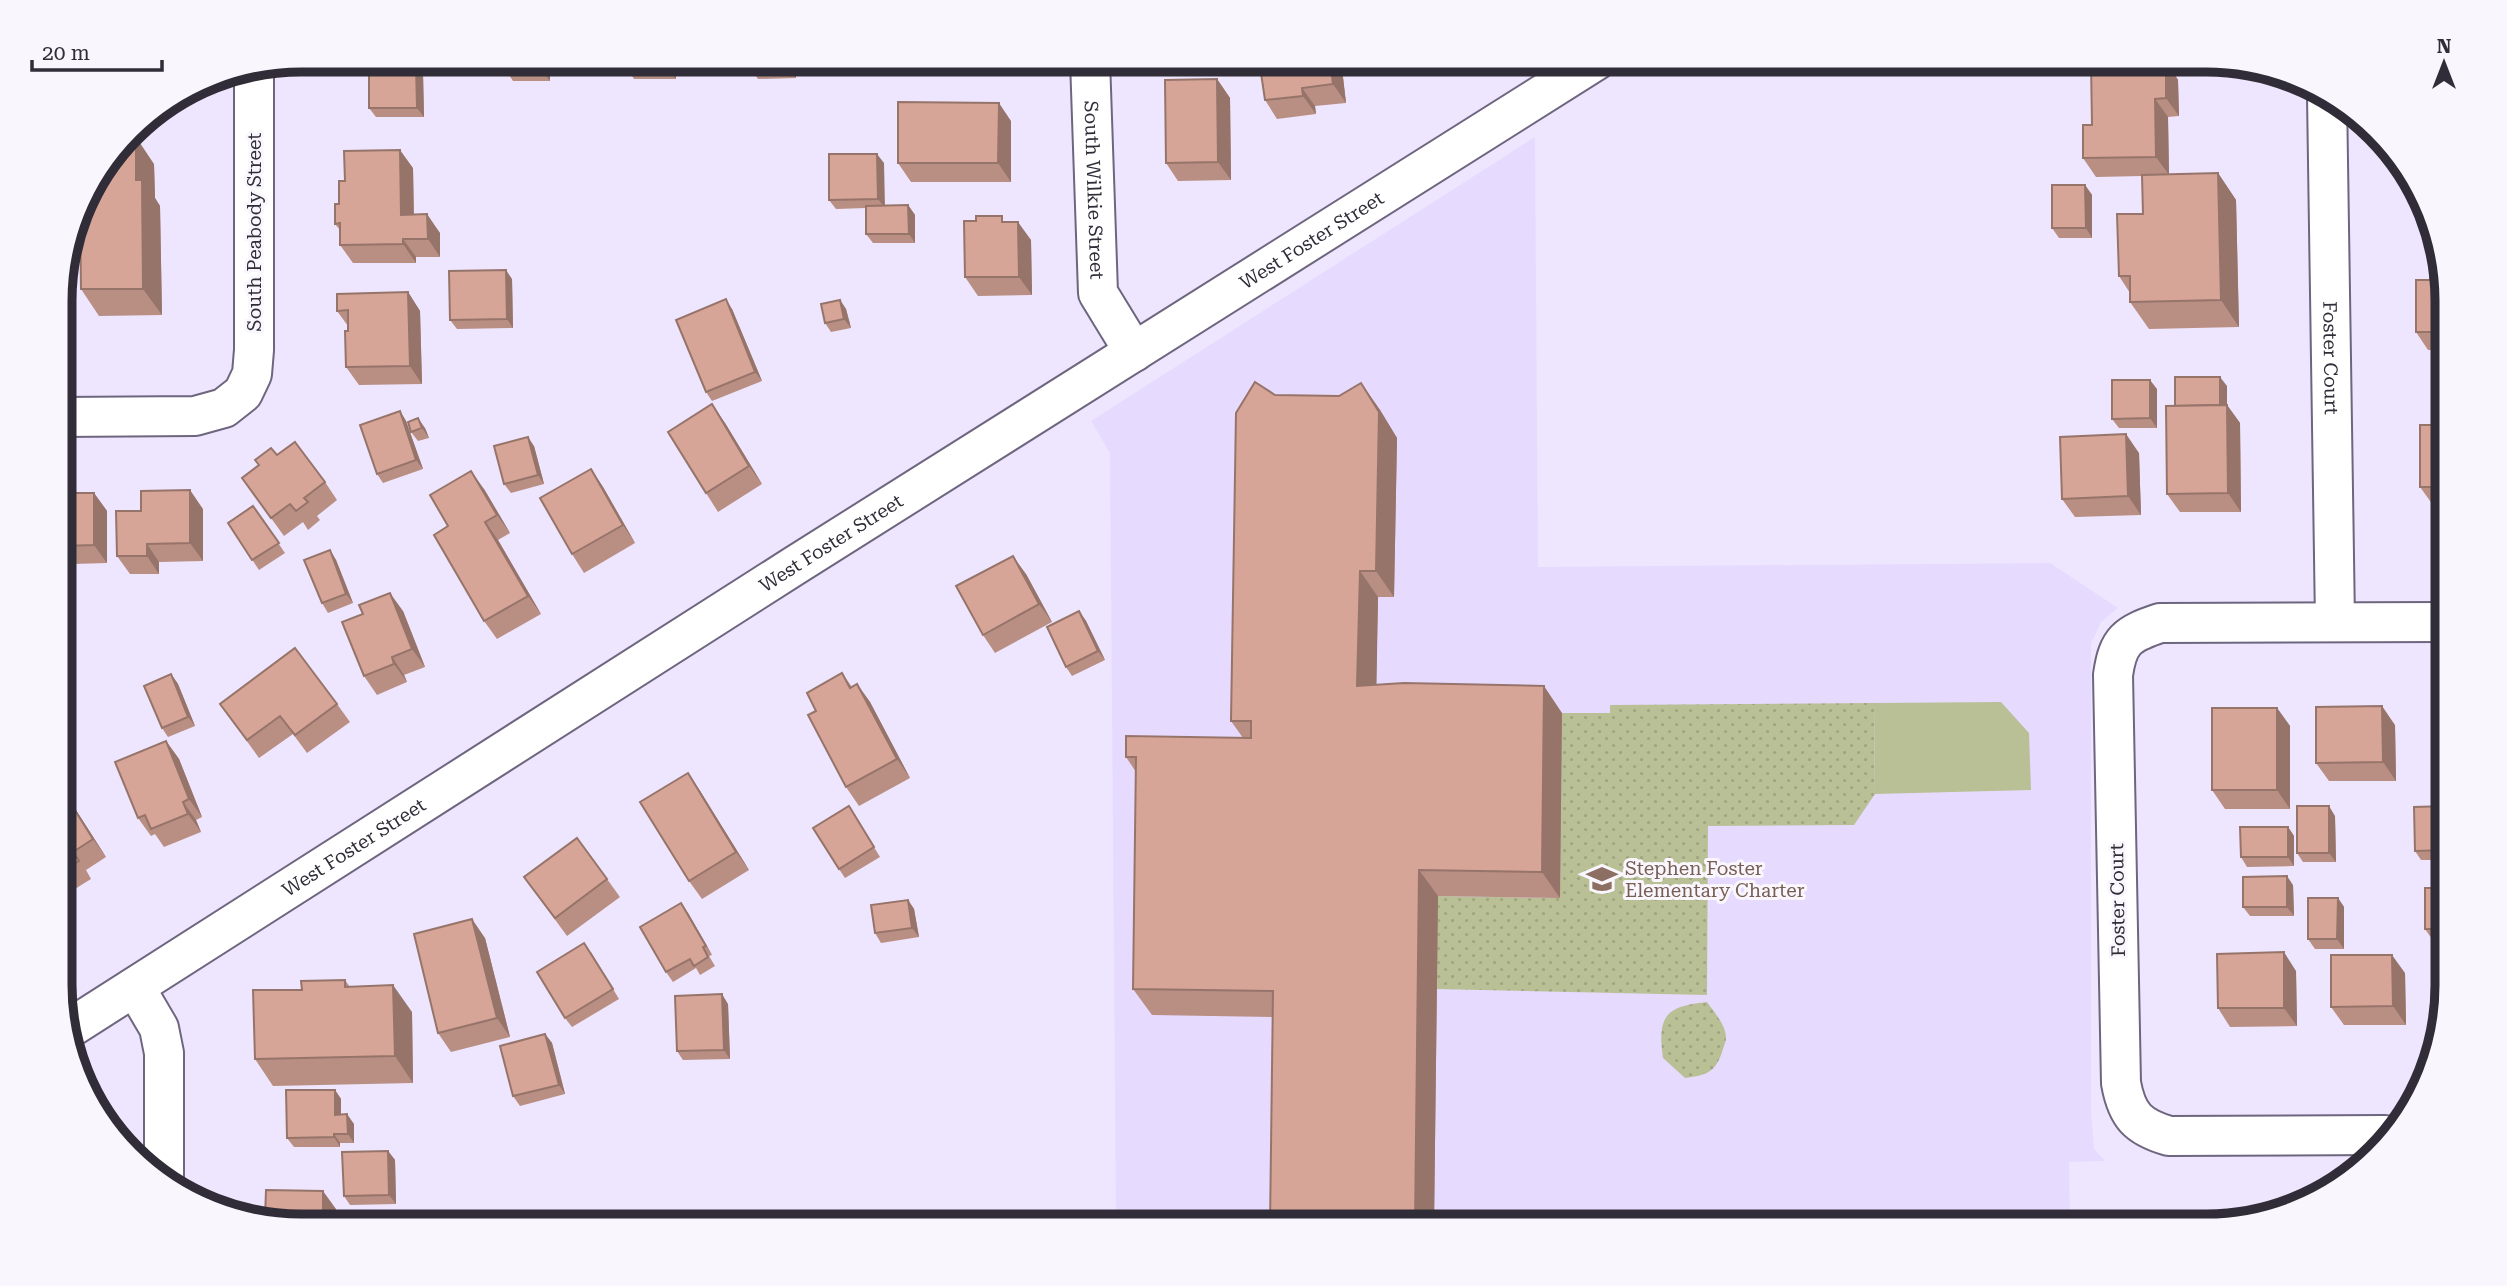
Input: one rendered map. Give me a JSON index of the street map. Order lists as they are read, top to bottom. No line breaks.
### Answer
{"streets":{"street":["South Wilkie Street","South Peabody Street","West Foster Street","Foster Court"]},"crossings":[["South Wilkie Street","West Foster Street"]],"places":{"school or university":["Stephen Foster Elementary Charter"]},"scale_bar":"20 m","north":"top"}
